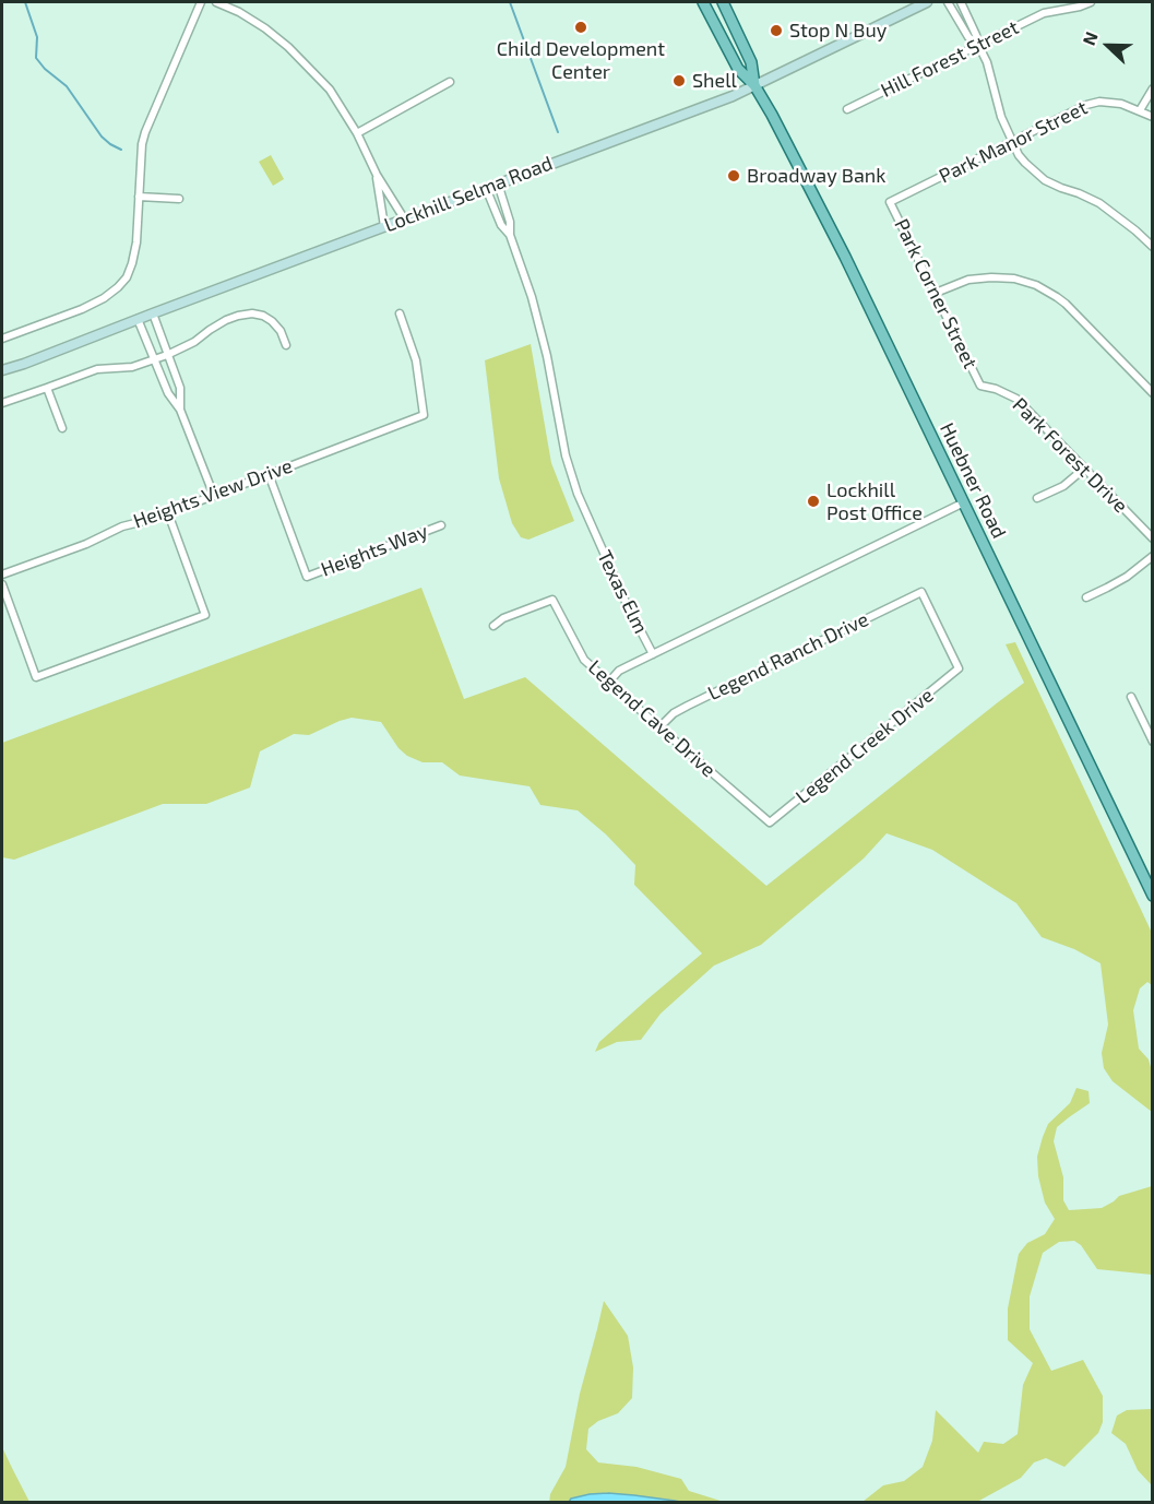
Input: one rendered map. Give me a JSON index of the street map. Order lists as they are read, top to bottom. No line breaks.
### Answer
{"streets":{"main road":["Lockhill Selma Road","Huebner Road"],"street":["Hill Forest Street","Park Manor Street","Park Corner Street","Park Forest Drive","Heights View Drive","Heights Way","Texas Elm","Legend Ranch Drive","Legend Cave Drive","Legend Creek Drive"]},"crossings":[["Park Manor Street","Park Corner Street"],["Lockhill Selma Road","Huebner Road"],["Lockhill Selma Road","Texas Elm"],["Park Corner Street","Park Forest Drive"],["Huebner Road","Texas Elm"],["Heights View Drive","Heights Way"],["Legend Ranch Drive","Legend Cave Drive"],["Legend Ranch Drive","Legend Creek Drive"],["Legend Cave Drive","Legend Creek Drive"]],"places":["Child Development Center","Stop N Buy","Shell","Broadway Bank","Lockhill Post Office"],"north":"left"}
